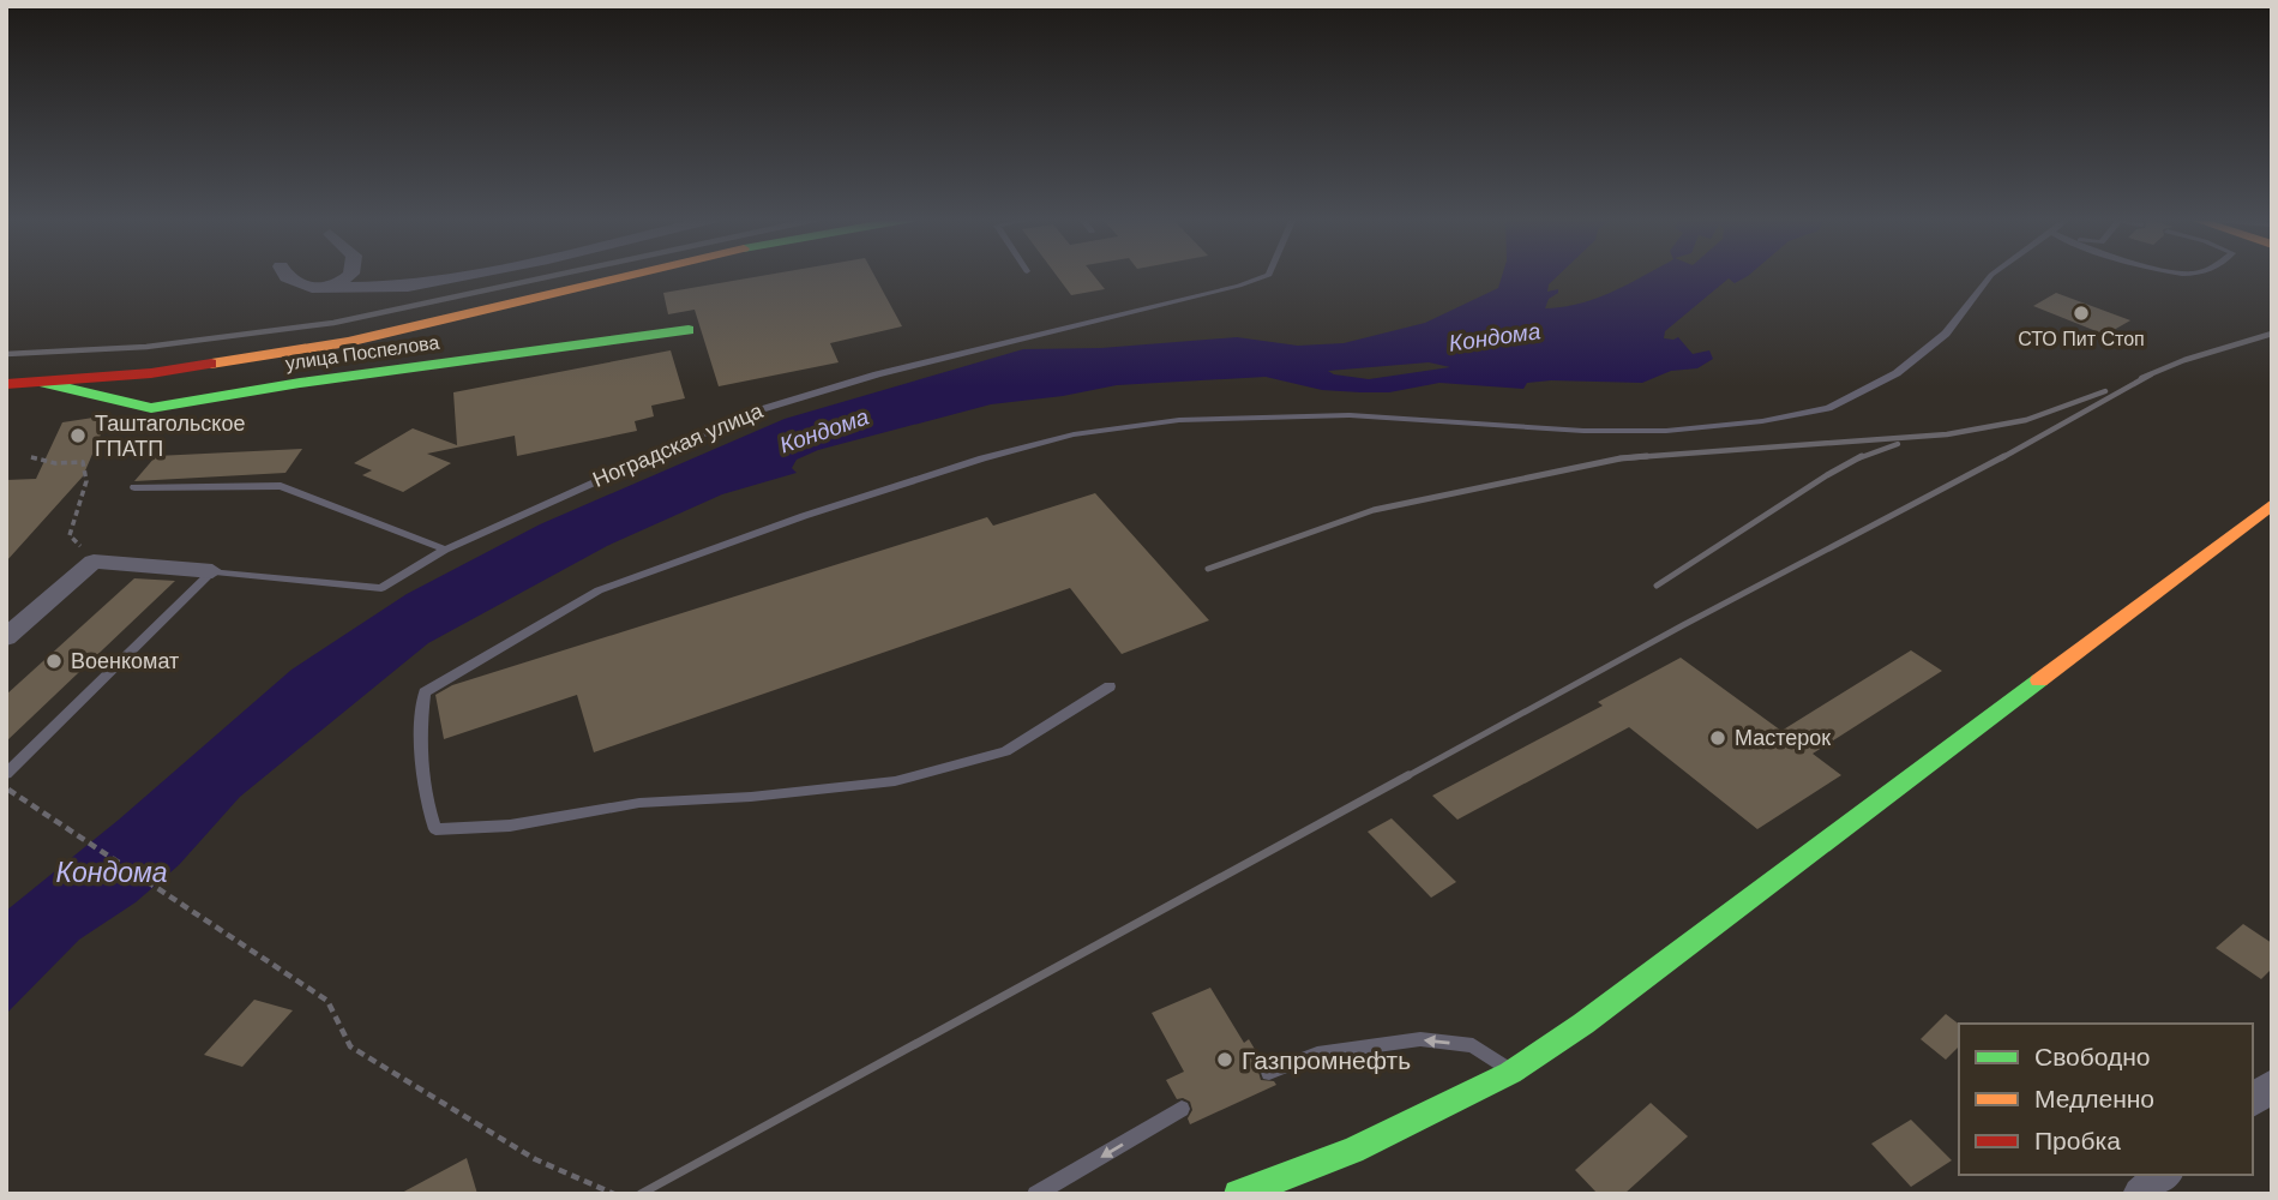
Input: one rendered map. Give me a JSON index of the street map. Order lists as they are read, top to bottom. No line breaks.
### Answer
{"streets":{"main road":["улица Поспелова"],"lane":["Ноградская улица"]},"water":["Кондома"],"places":["СТО Пит Стоп","Таштагольское ГПАТП","Военкомат","Мастерок","Газпромнефть"],"legend":["Свободно","Медленно","Пробка"]}
